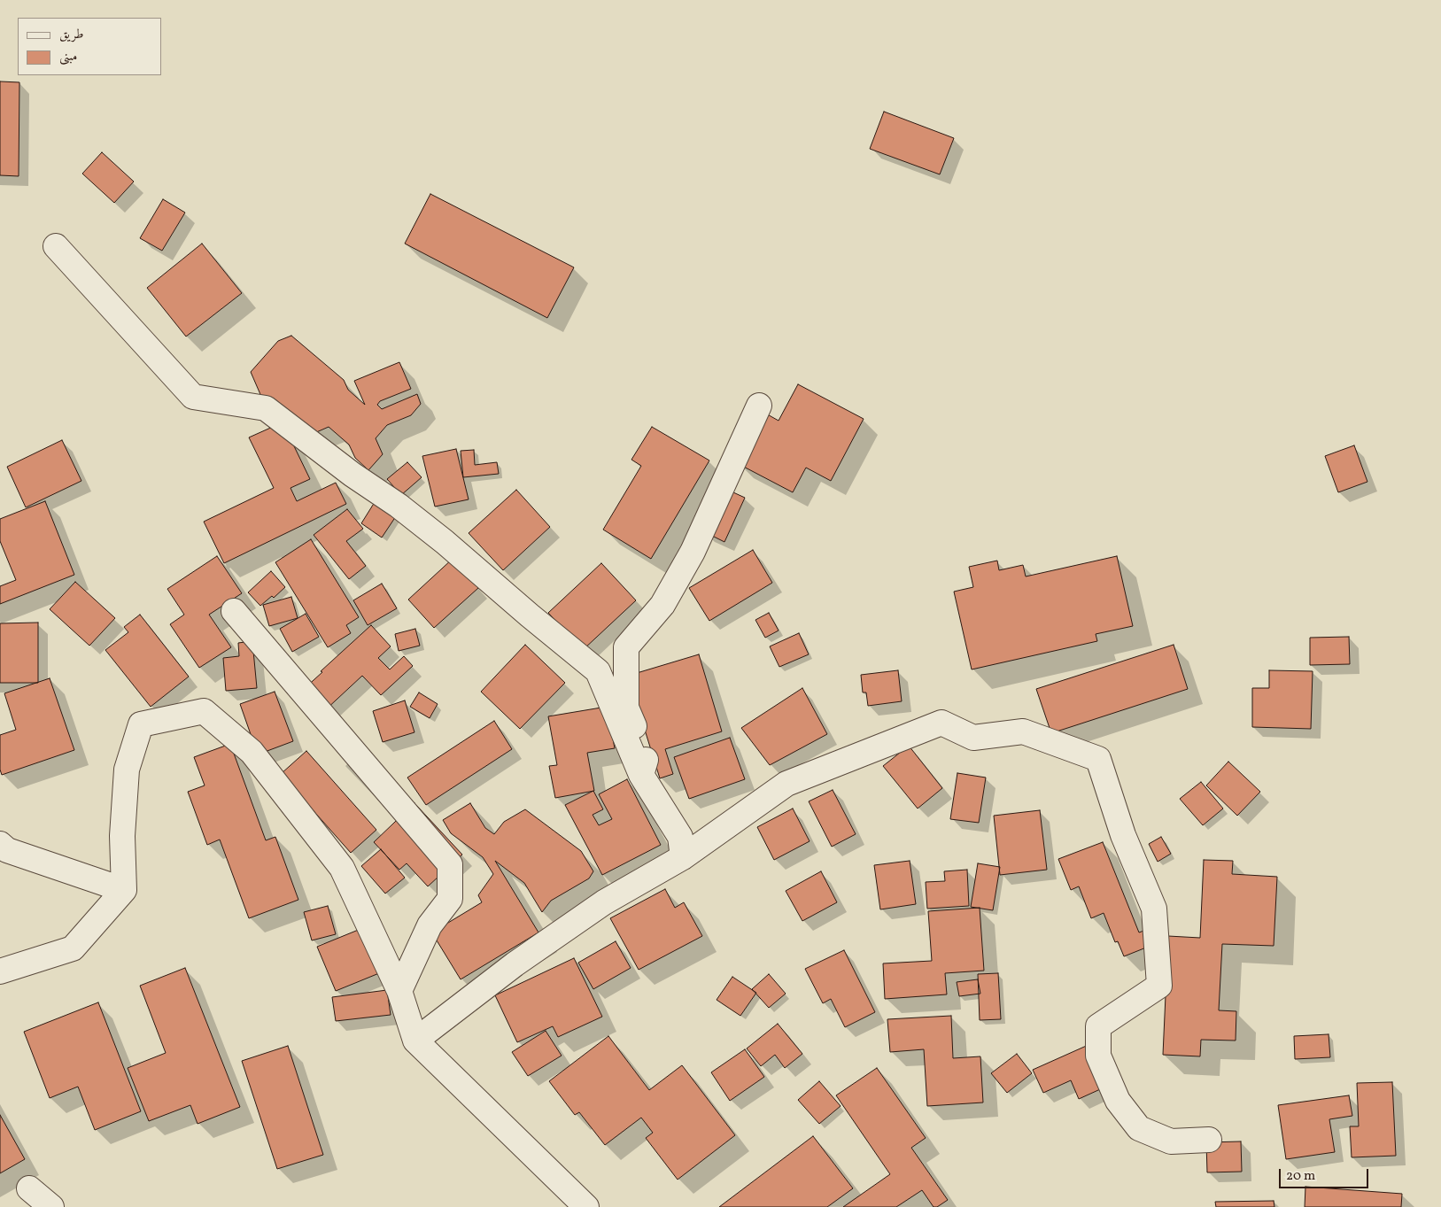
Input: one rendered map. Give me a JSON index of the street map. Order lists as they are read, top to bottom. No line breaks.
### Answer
{"legend":["طريق","مبنى"],"scale_bar":"20 m"}
